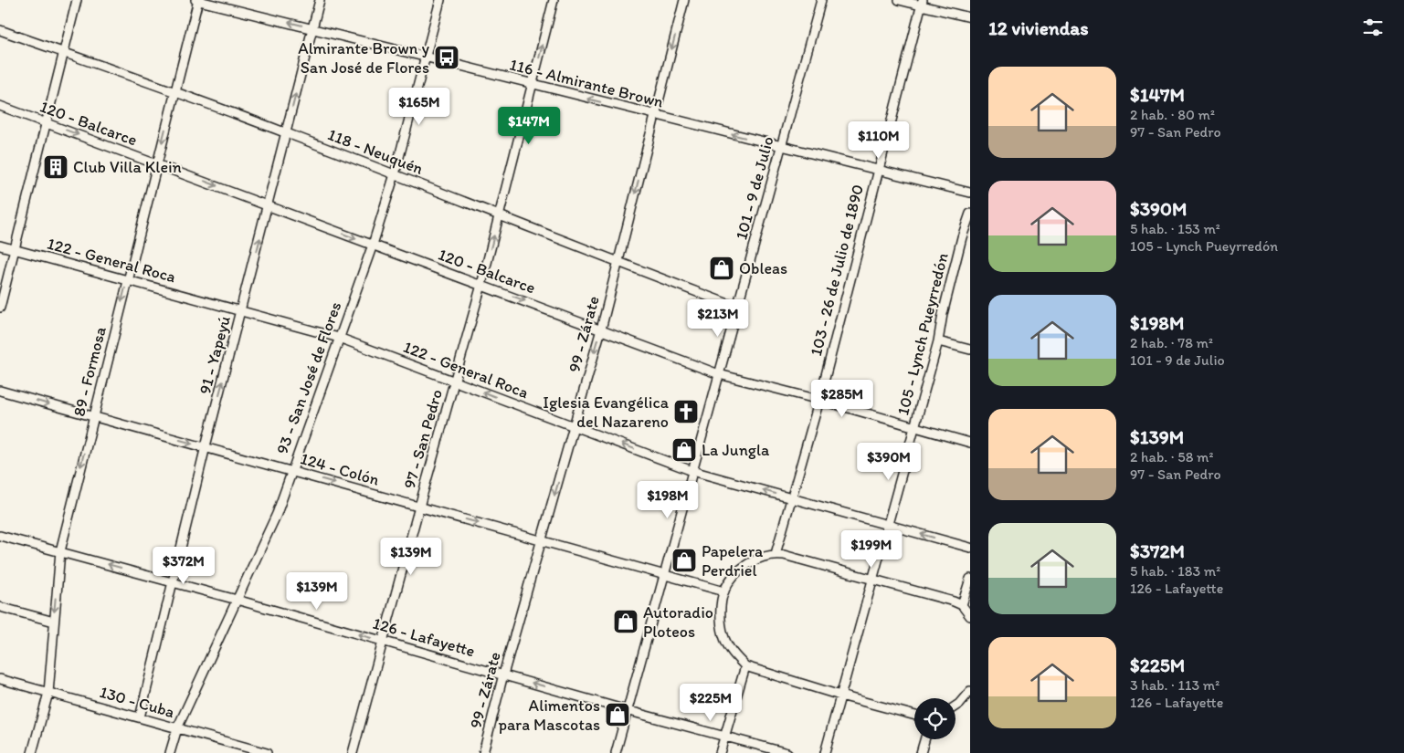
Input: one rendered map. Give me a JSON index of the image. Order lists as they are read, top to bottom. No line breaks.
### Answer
{"streets":{"street":["116 - Almirante Brown","120 - Balcarce","118 - Neuquén","101 - 9 de Julio","122 - General Roca","103 - 26 de Julio de 1890","99 - Zárate","105 - Lynch Pueyrredón","91 - Yapeyú","89 - Formosa","93 - San José de Flores","97 - San Pedro","124 - Colón","126 - Lafayette","130 - Cuba"]},"crossings":[["116 - Almirante Brown","101 - 9 de Julio"],["116 - Almirante Brown","103 - 26 de Julio de 1890"],["116 - Almirante Brown","99 - Zárate"],["116 - Almirante Brown","91 - Yapeyú"],["116 - Almirante Brown","89 - Formosa"],["116 - Almirante Brown","93 - San José de Flores"],["116 - Almirante Brown","97 - San Pedro"],["120 - Balcarce","101 - 9 de Julio"],["120 - Balcarce","103 - 26 de Julio de 1890"],["120 - Balcarce","99 - Zárate"],["120 - Balcarce","105 - Lynch Pueyrredón"],["120 - Balcarce","91 - Yapeyú"],["120 - Balcarce","89 - Formosa"],["120 - Balcarce","93 - San José de Flores"],["120 - Balcarce","97 - San Pedro"],["118 - Neuquén","101 - 9 de Julio"],["118 - Neuquén","99 - Zárate"],["118 - Neuquén","91 - Yapeyú"],["118 - Neuquén","89 - Formosa"],["118 - Neuquén","93 - San José de Flores"],["118 - Neuquén","97 - San Pedro"],["101 - 9 de Julio","122 - General Roca"],["101 - 9 de Julio","124 - Colón"],["101 - 9 de Julio","126 - Lafayette"],["122 - General Roca","103 - 26 de Julio de 1890"],["122 - General Roca","99 - Zárate"],["122 - General Roca","105 - Lynch Pueyrredón"],["122 - General Roca","91 - Yapeyú"],["122 - General Roca","89 - Formosa"],["122 - General Roca","93 - San José de Flores"],["122 - General Roca","97 - San Pedro"],["103 - 26 de Julio de 1890","105 - Lynch Pueyrredón"],["103 - 26 de Julio de 1890","124 - Colón"],["99 - Zárate","124 - Colón"],["99 - Zárate","126 - Lafayette"],["105 - Lynch Pueyrredón","124 - Colón"],["91 - Yapeyú","124 - Colón"],["91 - Yapeyú","126 - Lafayette"],["91 - Yapeyú","130 - Cuba"],["89 - Formosa","124 - Colón"],["89 - Formosa","126 - Lafayette"],["89 - Formosa","130 - Cuba"],["93 - San José de Flores","124 - Colón"],["93 - San José de Flores","126 - Lafayette"],["93 - San José de Flores","130 - Cuba"],["97 - San Pedro","124 - Colón"],["97 - San Pedro","126 - Lafayette"]],"one_way":["116 - Almirante Brown","120 - Balcarce","122 - General Roca","99 - Zárate","91 - Yapeyú","89 - Formosa","124 - Colón","126 - Lafayette"],"places":{"bus stop":["Almirante Brown y San José de Flores"],"building":["Club Villa Klein"],"shop":["Obleas","La Jungla","Papelera Perdriel","Autoradio Ploteos","Alimentos para Mascotas"],"church":["Iglesia Evangélica del Nazareno"]},"page":{"heading":"12 viviendas","list":[{"name":"$147M","note":"2 hab. · 80 m² · 97 - San Pedro"},{"name":"$390M","note":"5 hab. · 153 m² · 105 - Lynch Pueyrredón"},{"name":"$198M","note":"2 hab. · 78 m² · 101 - 9 de Julio"},{"name":"$139M","note":"2 hab. · 58 m² · 97 - San Pedro"},{"name":"$372M","note":"5 hab. · 183 m² · 126 - Lafayette"},{"name":"$225M","note":"3 hab. · 113 m² · 126 - Lafayette"}],"price":["$165M","$147M","$110M","$213M","$285M","$390M","$198M","$199M","$139M","$372M","$139M","$225M"]}}
